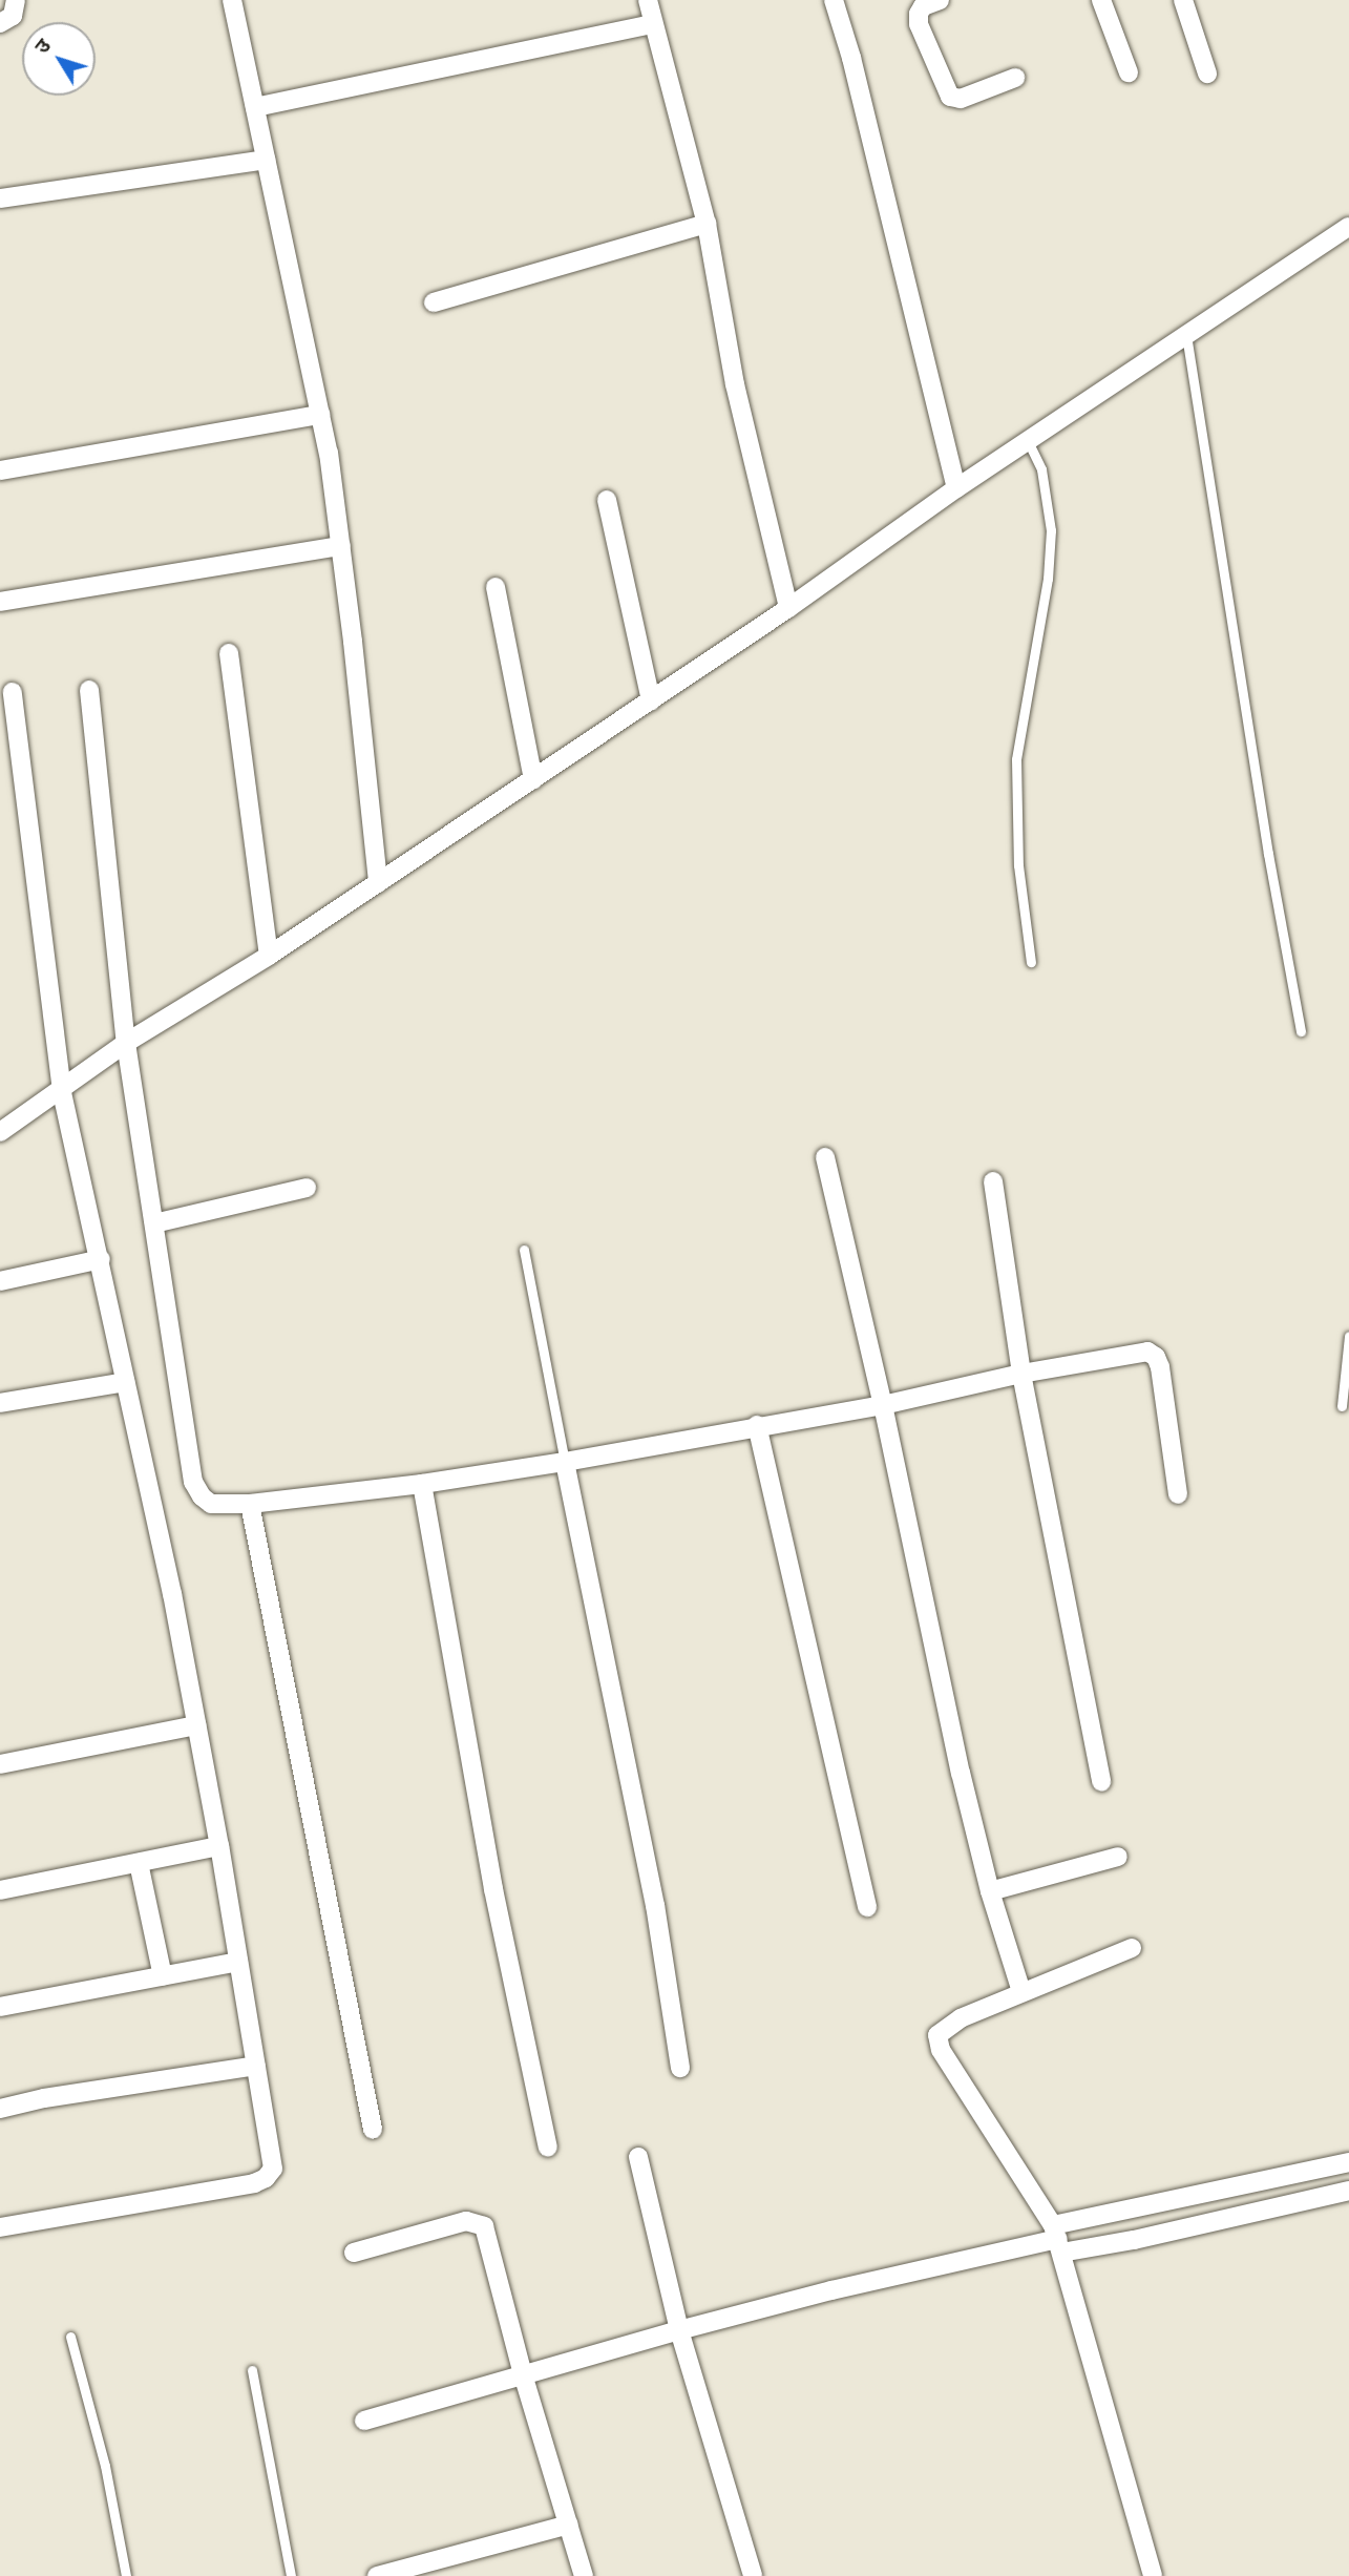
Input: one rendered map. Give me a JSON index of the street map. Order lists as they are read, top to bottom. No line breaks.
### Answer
{"north":"top left"}
